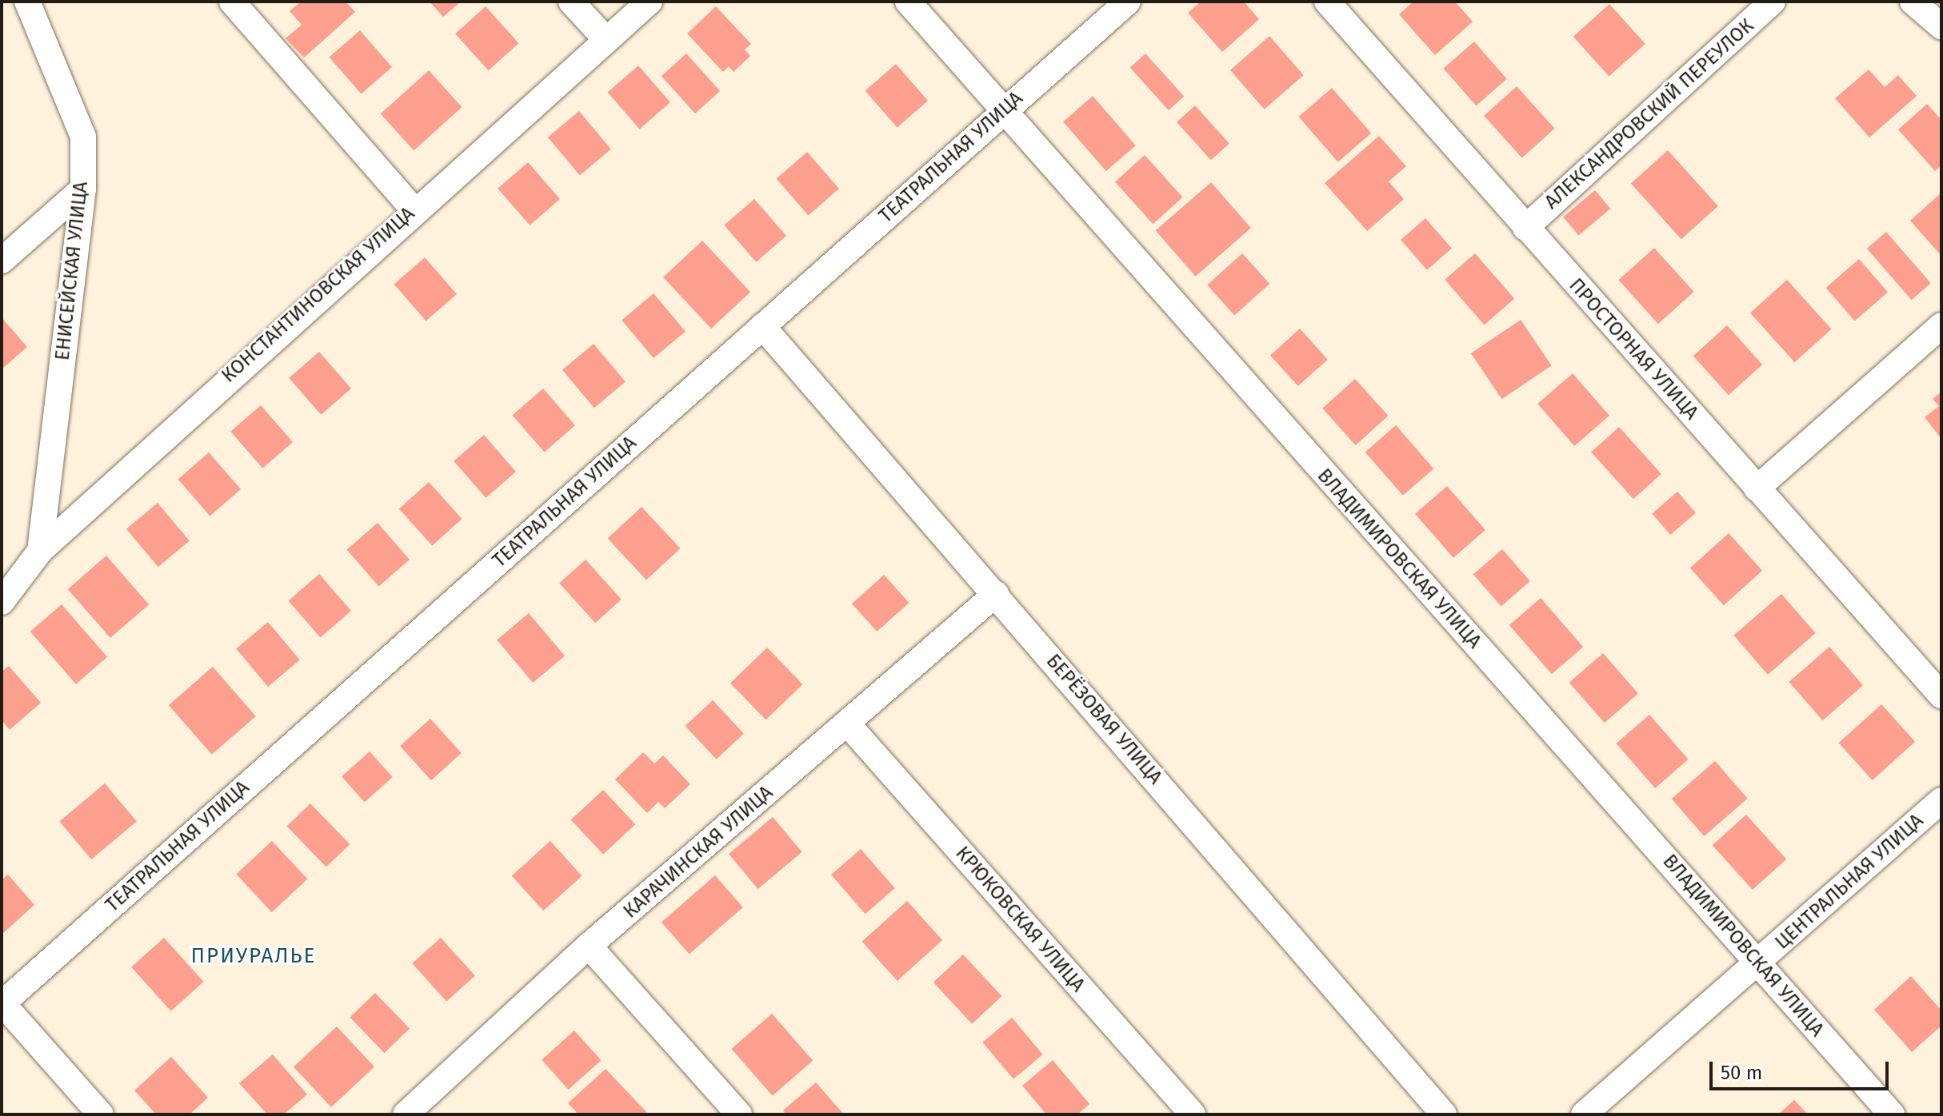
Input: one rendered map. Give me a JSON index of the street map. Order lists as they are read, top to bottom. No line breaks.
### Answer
{"streets":{"street":["АЛЕКСАНДРОВСКИЙ ПЕРЕУЛОК","ТЕАТРАЛЬНАЯ УЛИЦА","ЕНИСЕЙСКАЯ УЛИЦА","КОНСТАНТИНОВСКАЯ УЛИЦА","ПРОСТОРНАЯ УЛИЦА","ВЛАДИМИРОВСКАЯ УЛИЦА","БЕРЁЗОВАЯ УЛИЦА","КАРАЧИНСКАЯ УЛИЦА","ЦЕНТРАЛЬНАЯ УЛИЦА","КРЮКОВСКАЯ УЛИЦА"]},"crossings":[["АЛЕКСАНДРОВСКИЙ ПЕРЕУЛОК","ПРОСТОРНАЯ УЛИЦА"],["ТЕАТРАЛЬНАЯ УЛИЦА","ВЛАДИМИРОВСКАЯ УЛИЦА"],["ТЕАТРАЛЬНАЯ УЛИЦА","БЕРЁЗОВАЯ УЛИЦА"],["ЕНИСЕЙСКАЯ УЛИЦА","КОНСТАНТИНОВСКАЯ УЛИЦА"],["ВЛАДИМИРОВСКАЯ УЛИЦА","ЦЕНТРАЛЬНАЯ УЛИЦА"],["БЕРЁЗОВАЯ УЛИЦА","КАРАЧИНСКАЯ УЛИЦА"],["КАРАЧИНСКАЯ УЛИЦА","КРЮКОВСКАЯ УЛИЦА"]],"districts":["ПРИУРАЛЬЕ"],"scale_bar":"50 m"}
